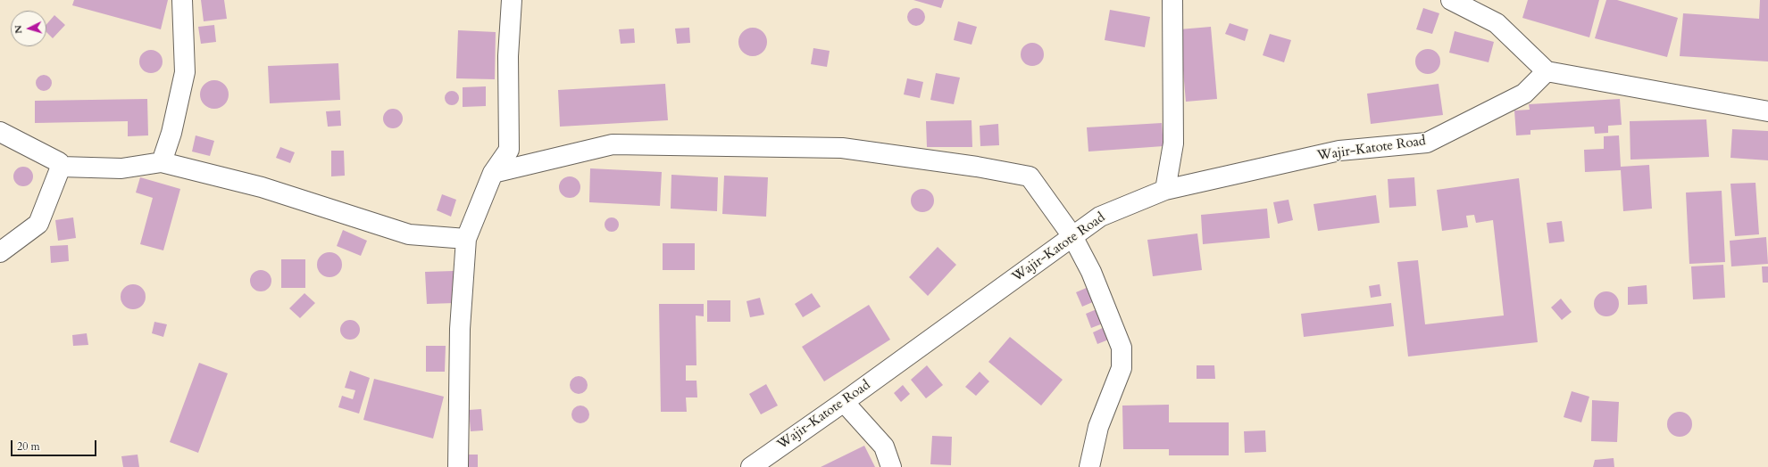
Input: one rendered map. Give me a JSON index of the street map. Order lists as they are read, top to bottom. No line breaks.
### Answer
{"streets":{"street":["Wajir-Katote Road"]},"scale_bar":"20 m","north":"left"}
